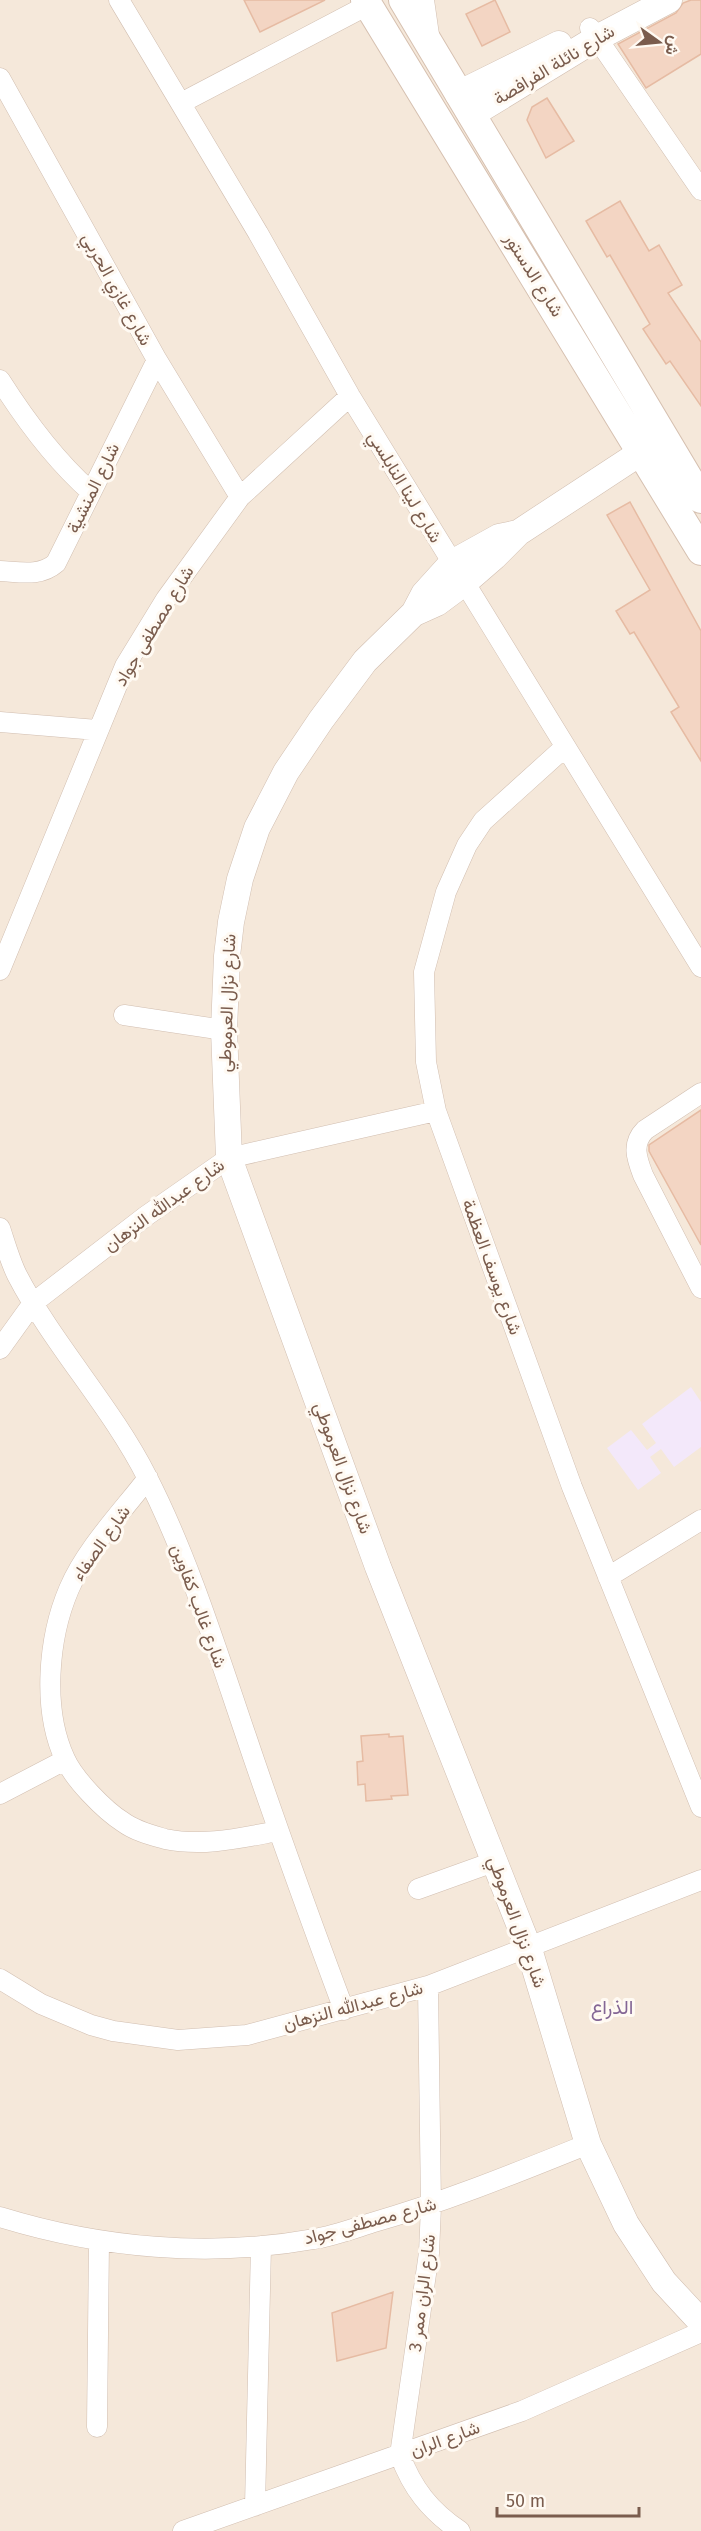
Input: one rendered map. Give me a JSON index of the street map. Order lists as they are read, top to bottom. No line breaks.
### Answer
{"streets":{"main road":["شارع الدستور"],"street":["شارع نائلة الفرافصة","شارع غازي الحربي","شارع لينا النابلسي","شارع المنشية","شارع مصطفى جواد","شارع نزال العرموطي","شارع عبدالله النزهان","شارع يوسف العظمة","شارع الصفاء","شارع غالب كفاوين","شارع الران ممر 3","شارع الران"]},"crossings":[["شارع نائلة الفرافصة","شارع الدستور"],["شارع الدستور","شارع نزال العرموطي"],["شارع غازي الحربي","شارع المنشية"],["شارع غازي الحربي","شارع مصطفى جواد"],["شارع لينا النابلسي","شارع مصطفى جواد"],["شارع لينا النابلسي","شارع نزال العرموطي"],["شارع لينا النابلسي","شارع يوسف العظمة"],["شارع مصطفى جواد","شارع نزال العرموطي"],["شارع مصطفى جواد","شارع الران ممر 3"],["شارع نزال العرموطي","شارع عبدالله النزهان"],["شارع عبدالله النزهان","شارع يوسف العظمة"],["شارع عبدالله النزهان","شارع غالب كفاوين"],["شارع عبدالله النزهان","شارع الران ممر 3"],["شارع الصفاء","شارع غالب كفاوين"],["شارع الران ممر 3","شارع الران"]],"districts":["الذراع"],"scale_bar":"50 m","north":"right"}
